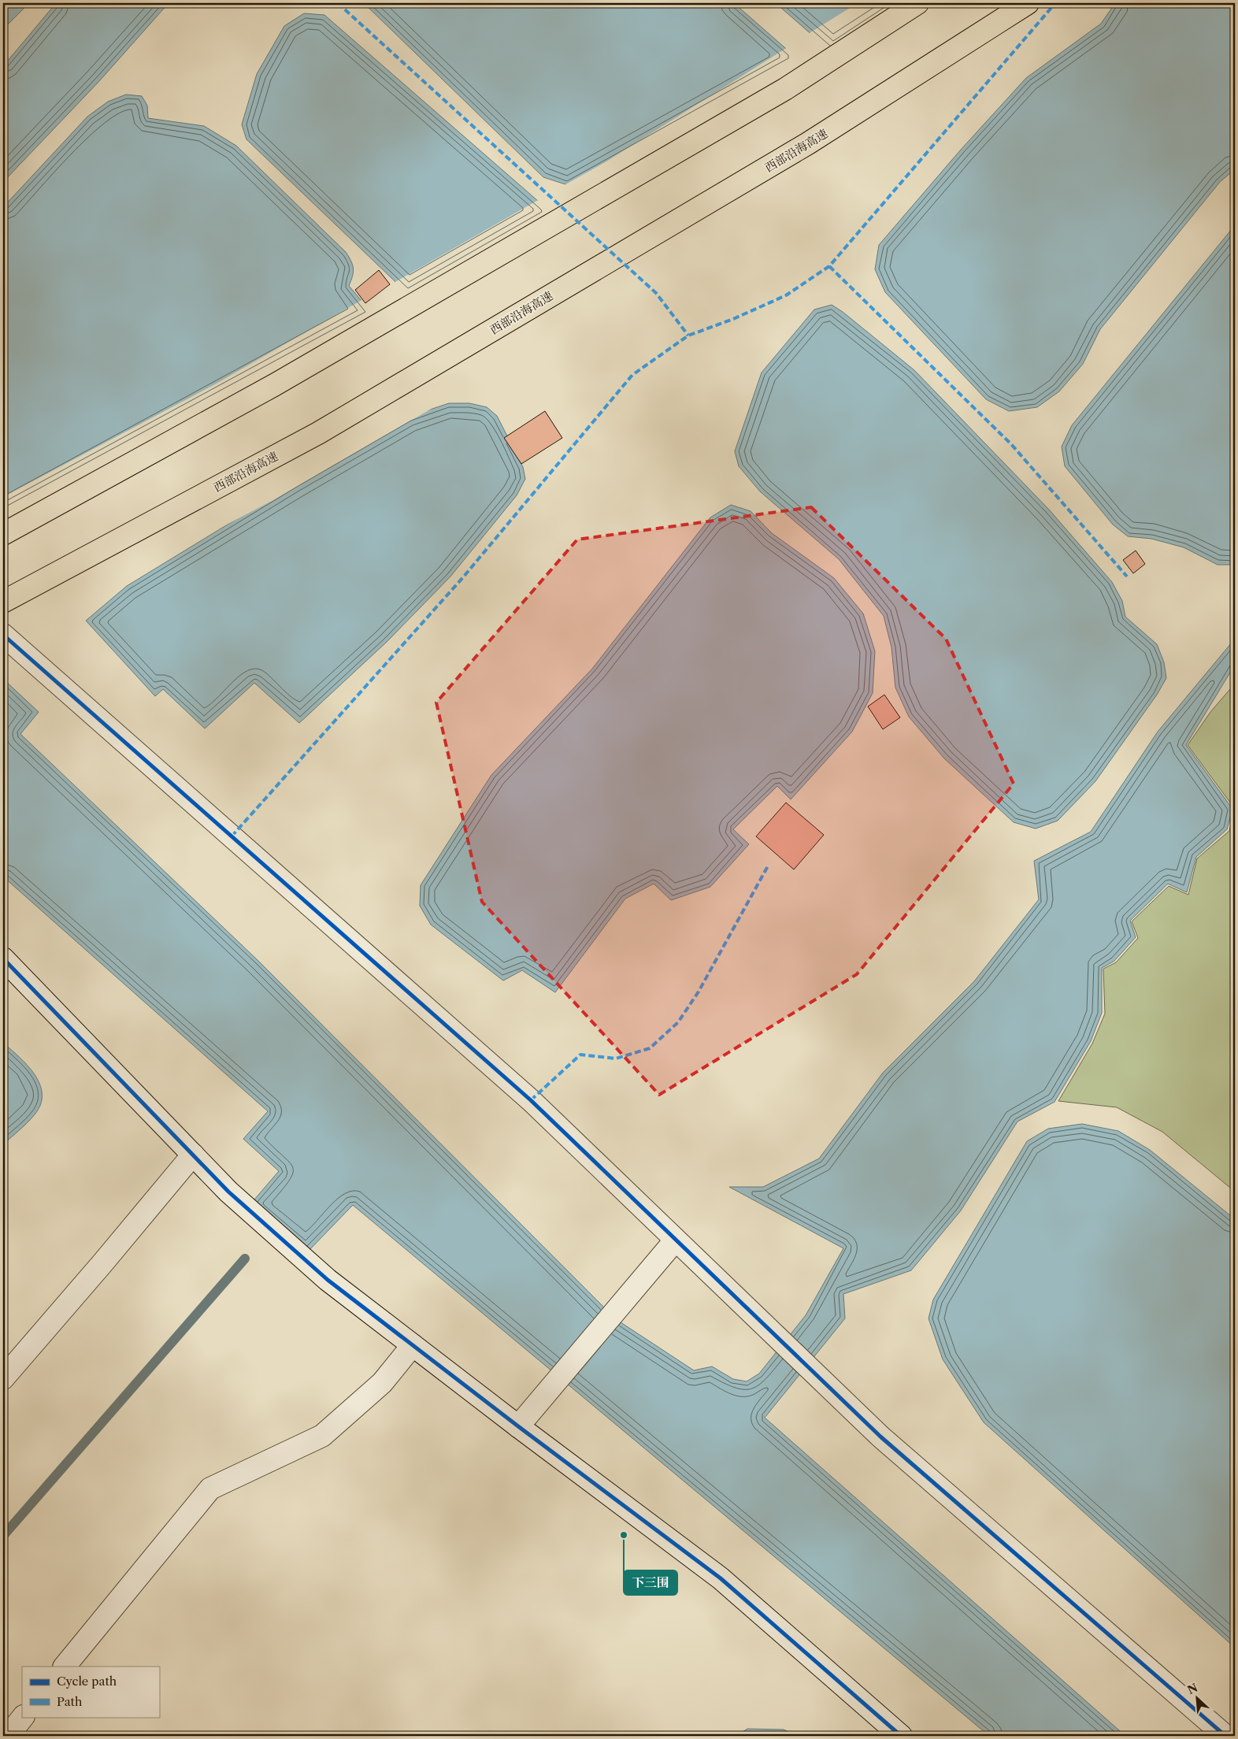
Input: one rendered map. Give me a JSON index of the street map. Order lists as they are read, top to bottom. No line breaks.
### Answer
{"streets":{"highway":["西部沿海高速"]},"places":["下三围"],"legend":["Cycle path","Path"],"north":"top left"}
